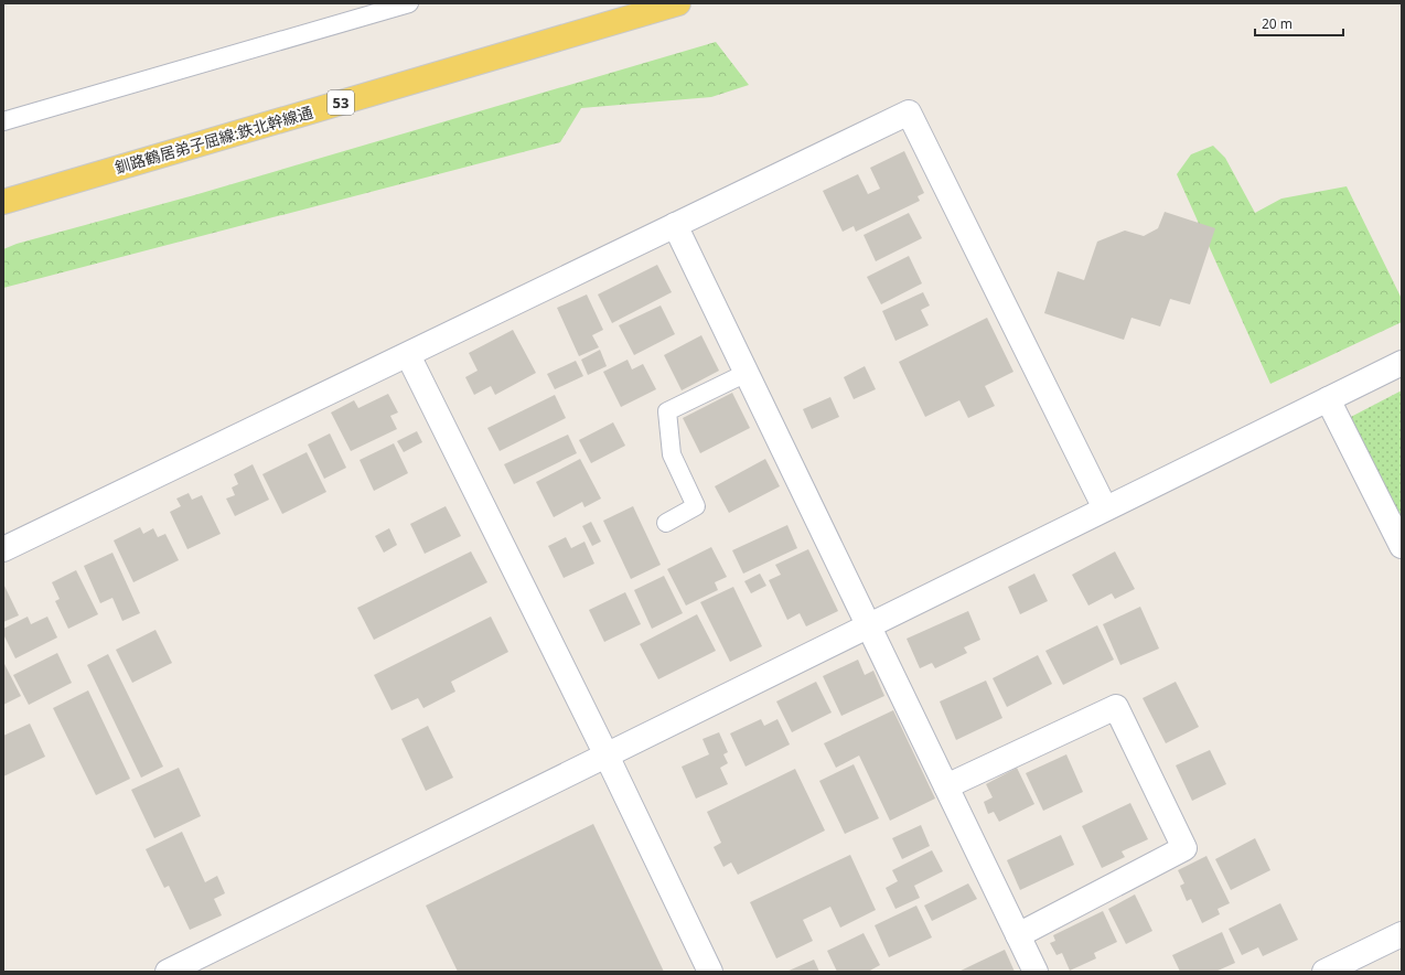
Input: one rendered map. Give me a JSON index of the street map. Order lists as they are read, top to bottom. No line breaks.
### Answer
{"streets":{"main road":["53","釧路鶴居弟子屈線:鉄北幹線通"]},"scale_bar":"20 m"}
